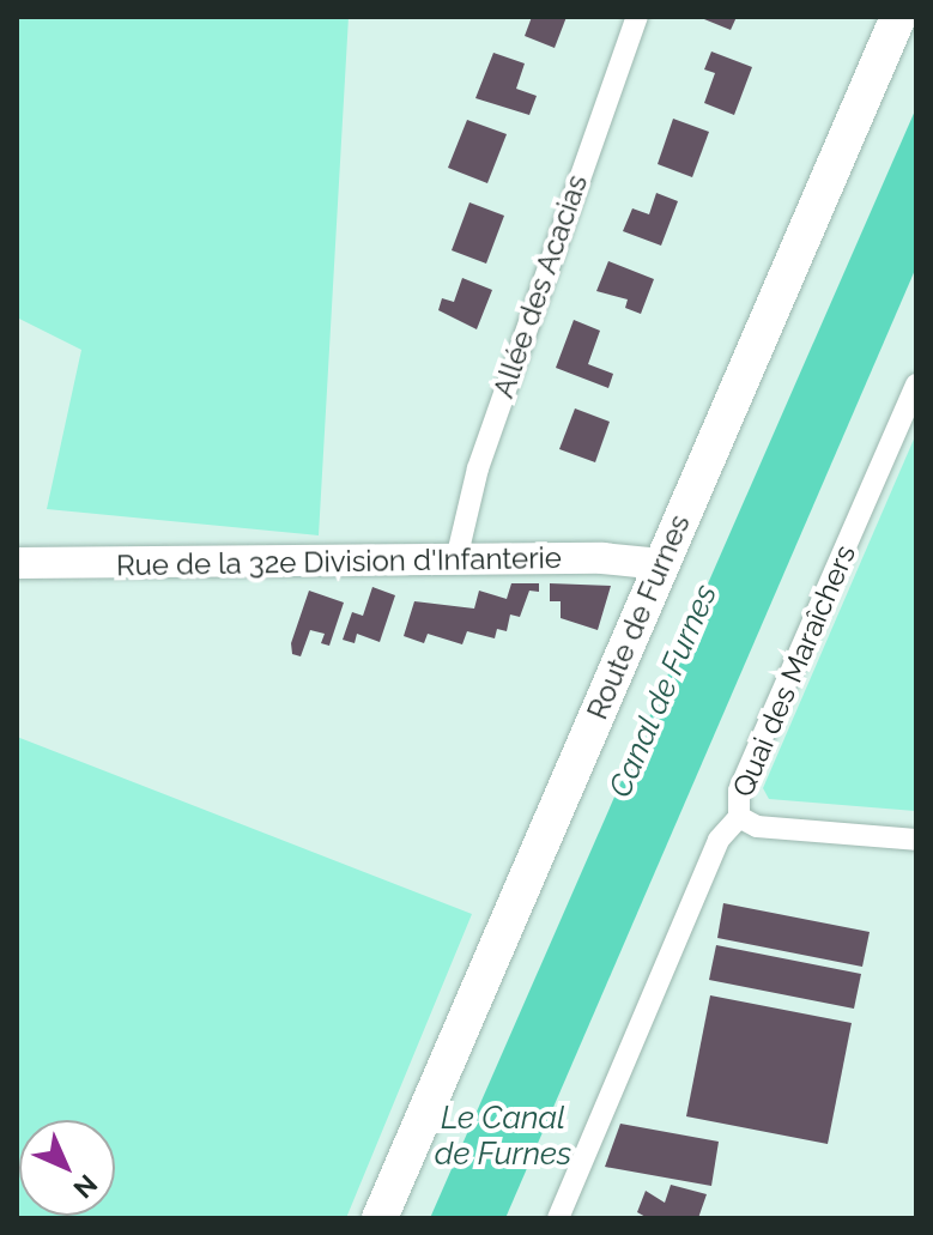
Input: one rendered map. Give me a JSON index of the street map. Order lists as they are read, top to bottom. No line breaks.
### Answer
{"streets":{"main road":["Rue de la 32e Division d'Infanterie","Route de Furnes"],"street":["Allée des Acacias","Quai des Maraîchers"]},"crossings":[["Allée des Acacias","Rue de la 32e Division d'Infanterie"],["Rue de la 32e Division d'Infanterie","Route de Furnes"]],"water":["Canal de Furnes","Le Canal de Furnes"],"north":"bottom right"}
